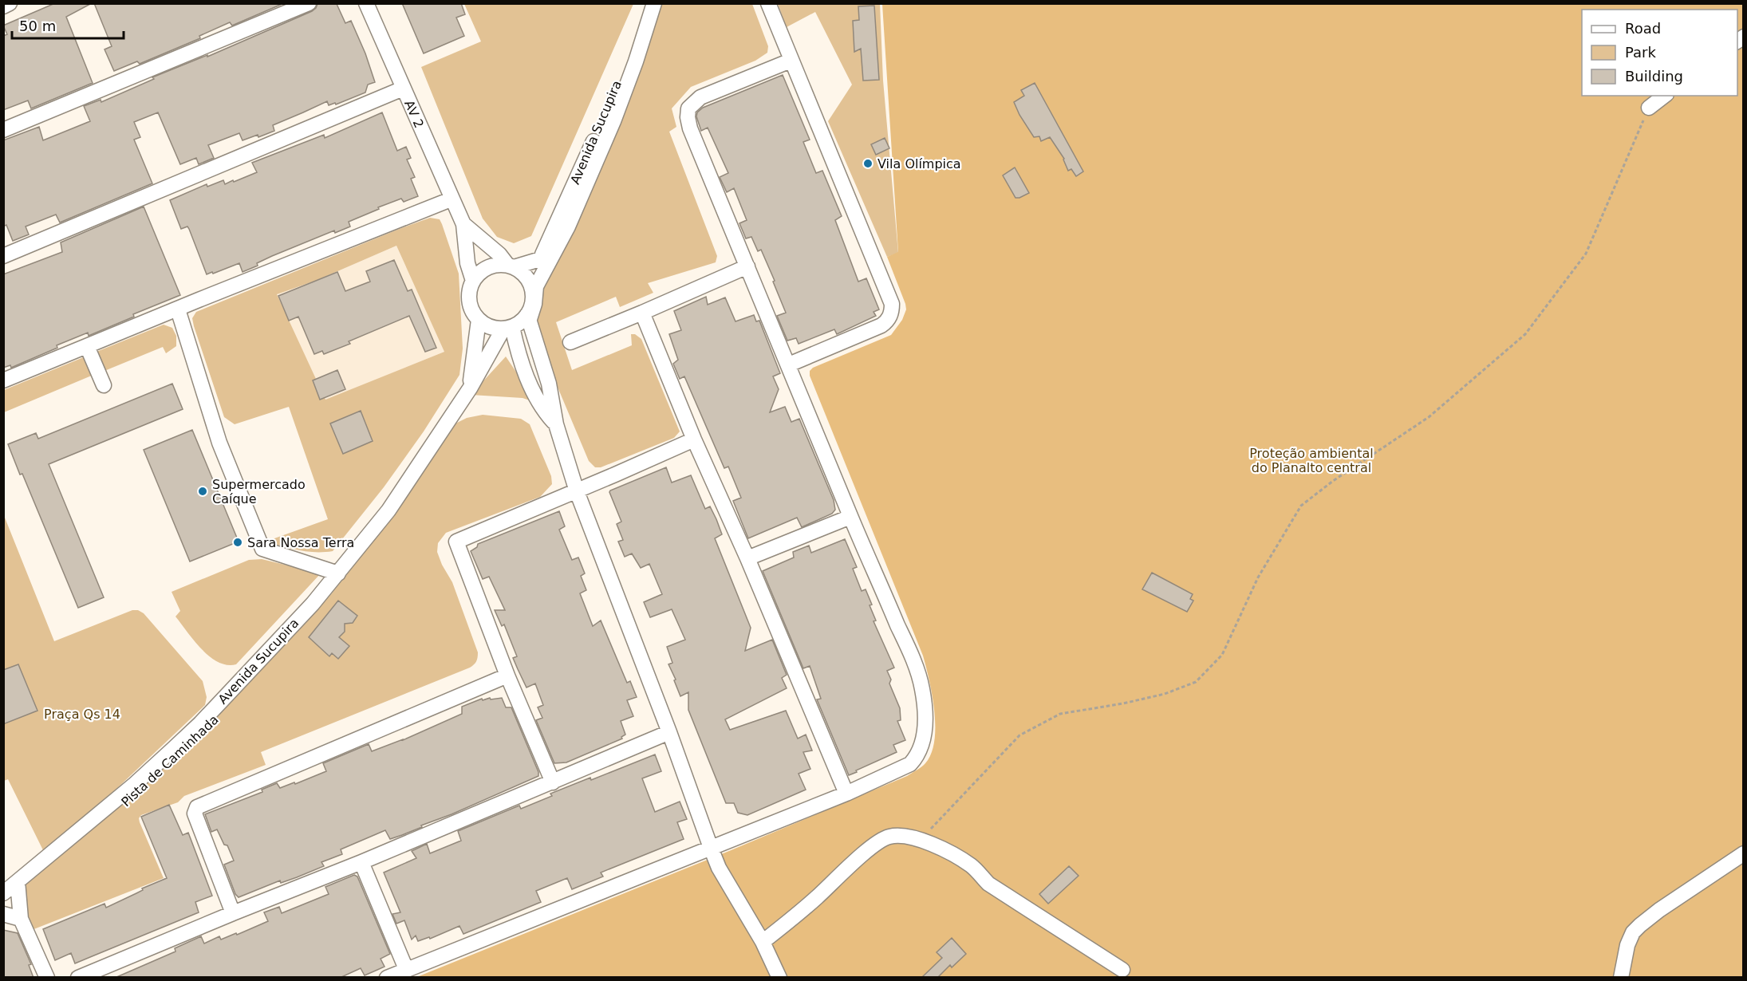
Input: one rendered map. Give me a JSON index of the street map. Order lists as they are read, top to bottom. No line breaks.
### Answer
{"streets":{"street":["AV 2","Avenida Sucupira","Pista de Caminhada"]},"crossings":[["AV 2","Avenida Sucupira"],["Avenida Sucupira","Pista de Caminhada"]],"parks":["Proteção ambiental do Planalto central","Praça Qs 14"],"places":["Vila Olímpica","Supermercado Caíque","Sara Nossa Terra"],"legend":["Road","Park","Building"],"scale_bar":"50 m"}
